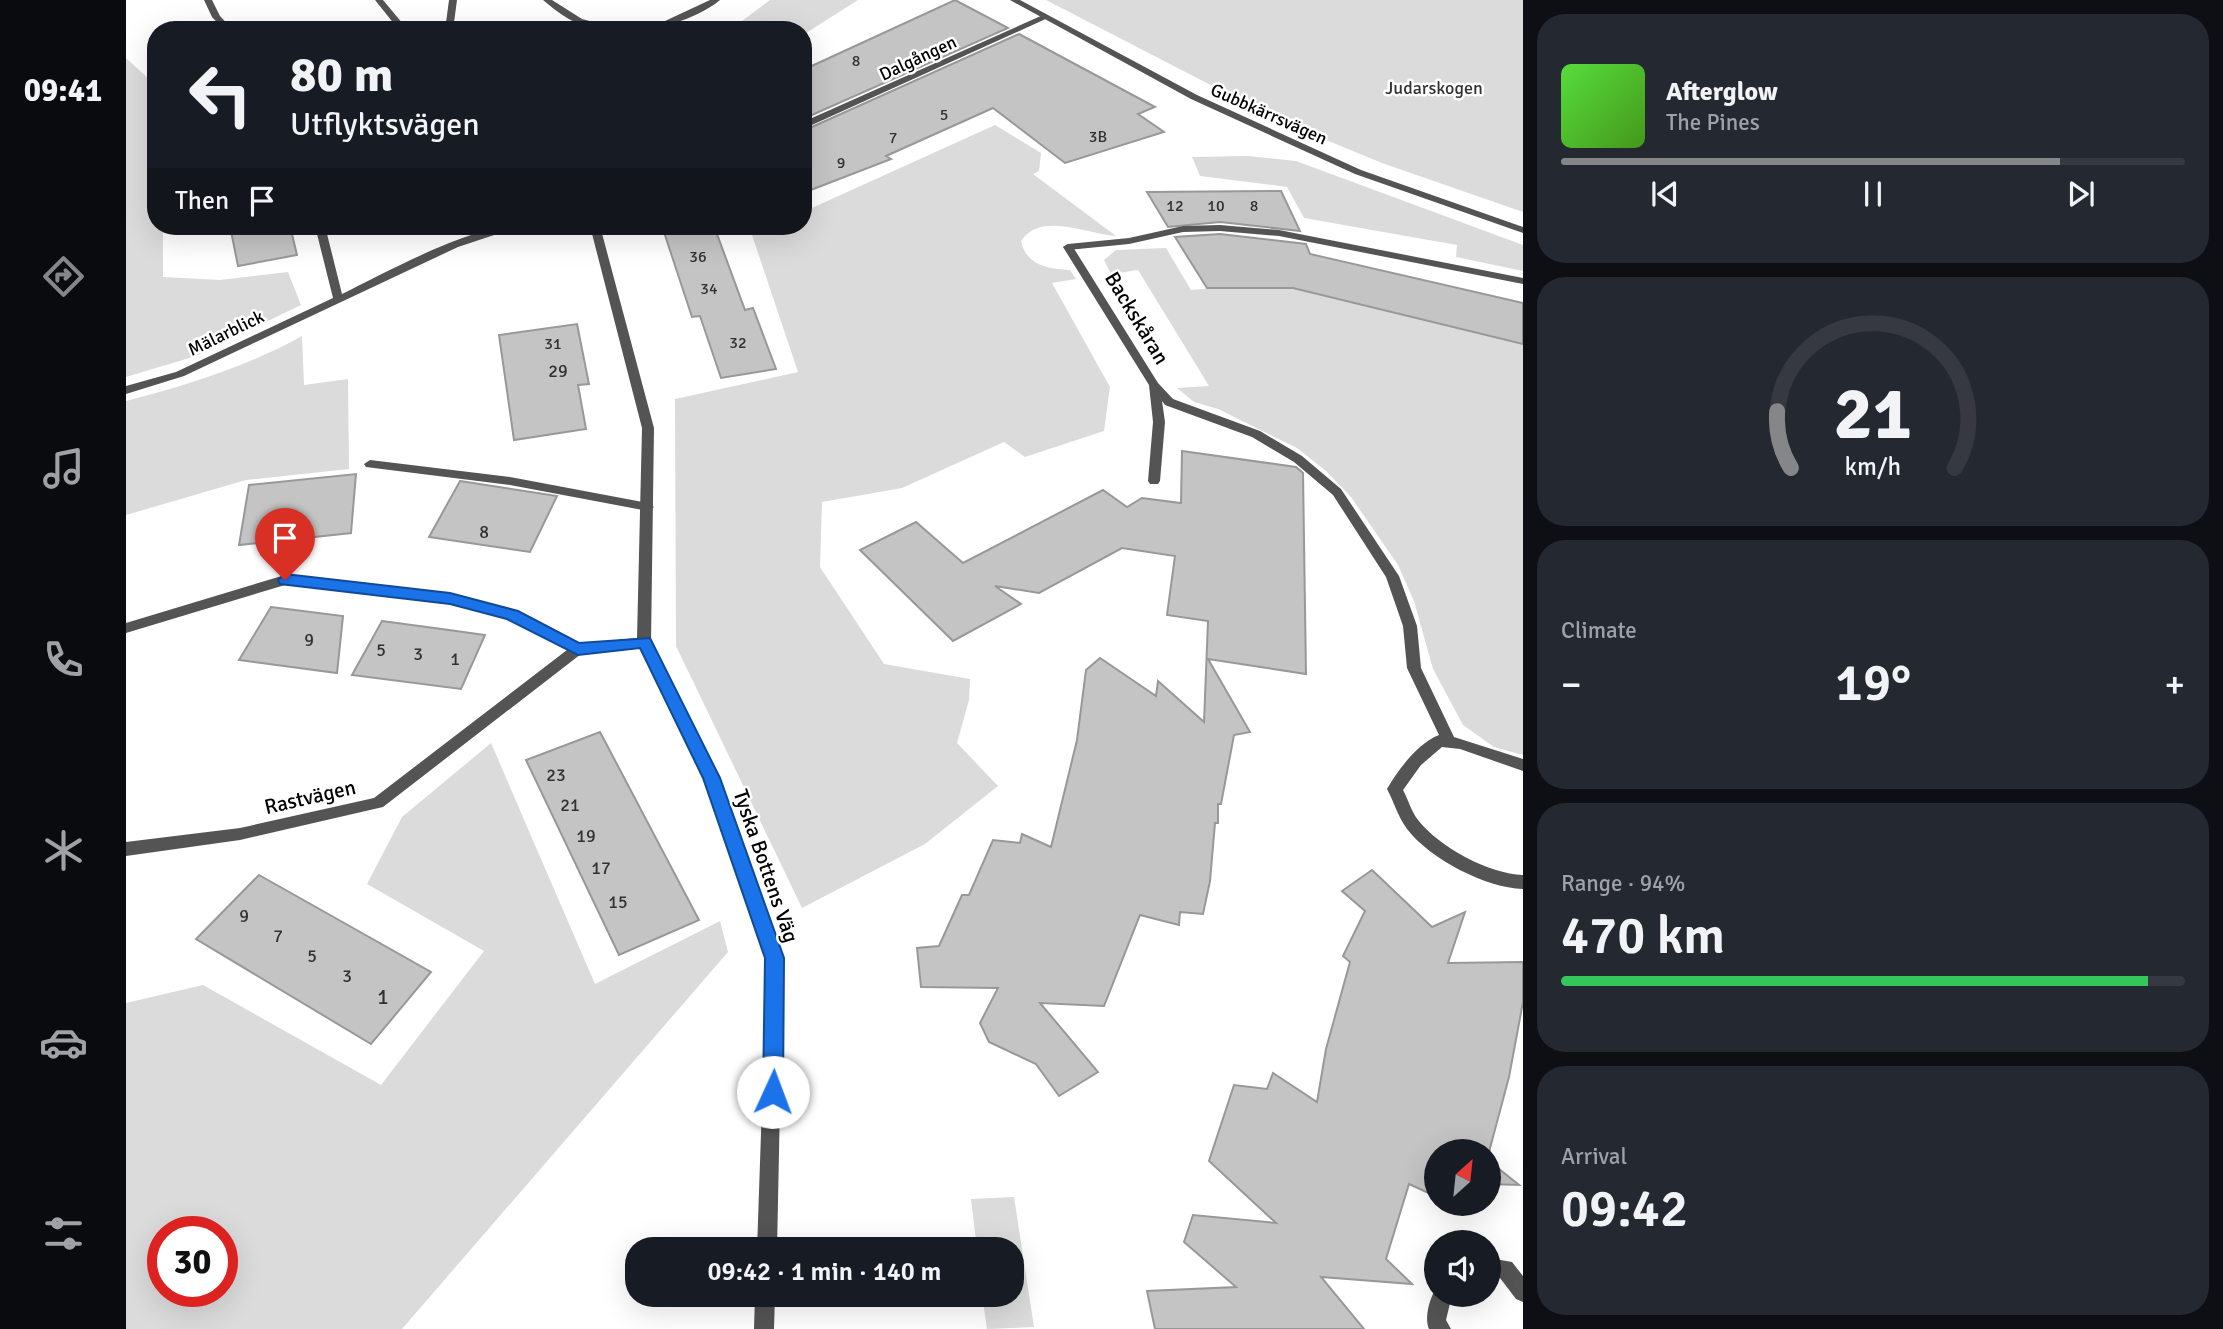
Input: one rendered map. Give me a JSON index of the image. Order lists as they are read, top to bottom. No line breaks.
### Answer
{"streets":{"street":["Dalgången","Gubbkärrsvägen","Backskåran","Mälarblick","Rastvägen","Tyska Bottens Väg"]},"crossings":[["Dalgången","Gubbkärrsvägen"]],"parks":["Judarskogen"],"house_numbers":["8","5","3B","7","9","12","10","8","36","34","32","31","29","8","9","5","3","1","23","21","19","17","15","9","7","5","3","1"],"north":"top right","page":{"tabs":"09:41","turn":["80 m","Utflyktsvägen"],"song":["Afterglow","The Pines"],"then":"Then","tile":["Climate",["Range · 94%","470 km"],["Arrival","09:42"]],"heat":["−","19°","+"],"limit":"30","trip":"09:42 · 1 min · 140 m","gauge":["21","km/h"]}}
